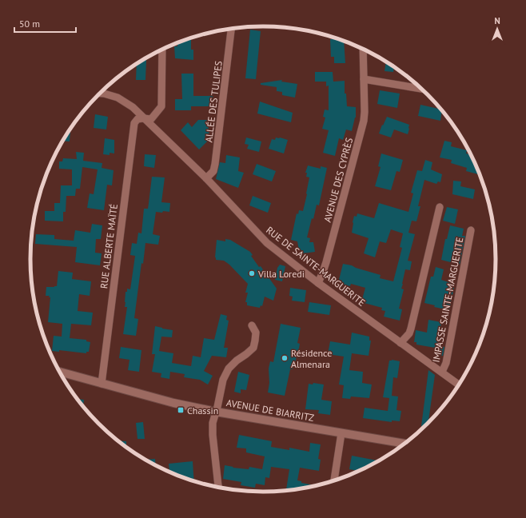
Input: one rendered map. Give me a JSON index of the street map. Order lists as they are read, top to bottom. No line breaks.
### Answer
{"streets":{"main road":["AVENUE DE BIARRITZ"],"street":["ALLÉE DES TULIPES","AVENUE DES CYPRÈS","RUE ALBERTE MAÏTÉ","RUE DE SAINTE-MARGUERITE","IMPASSE SAINTE-MARGUERITE"]},"crossings":[["ALLÉE DES TULIPES","RUE DE SAINTE-MARGUERITE"],["AVENUE DES CYPRÈS","RUE DE SAINTE-MARGUERITE"],["RUE ALBERTE MAÏTÉ","RUE DE SAINTE-MARGUERITE"],["RUE ALBERTE MAÏTÉ","AVENUE DE BIARRITZ"],["RUE DE SAINTE-MARGUERITE","IMPASSE SAINTE-MARGUERITE"]],"places":{"other":["Villa Loredi","Résidence Almenara"],"transit":["Chassin"]},"scale_bar":"50 m","north":"top"}
